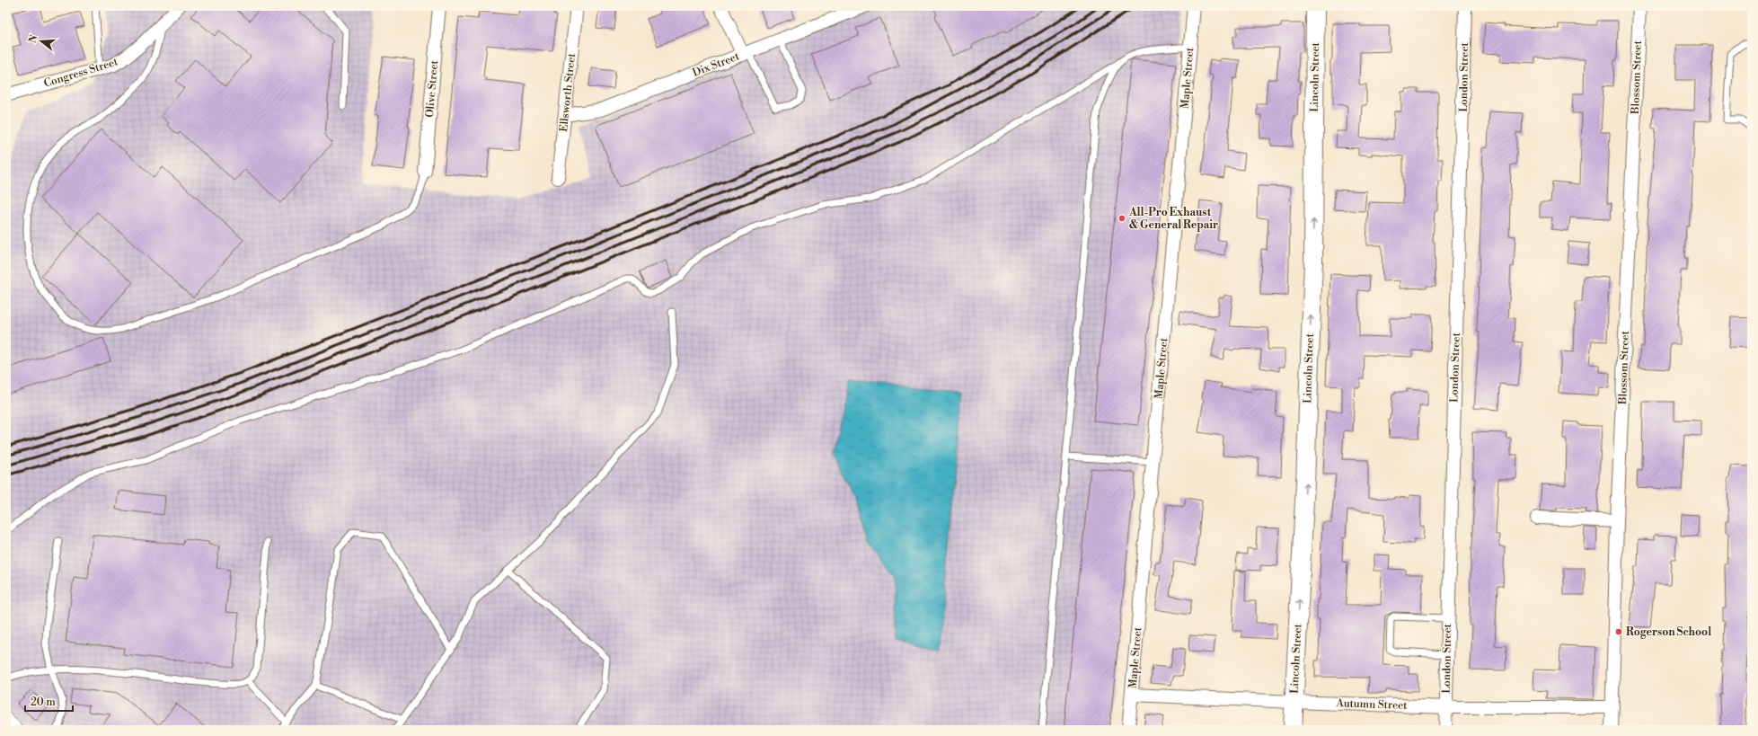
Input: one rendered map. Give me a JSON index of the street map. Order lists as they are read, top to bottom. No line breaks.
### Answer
{"streets":{"street":["Dix Street","Congress Street","Lincoln Street","London Street","Blossom Street","Maple Street","Olive Street","Ellsworth Street","Autumn Street"]},"crossings":[["Dix Street","Ellsworth Street"],["Lincoln Street","Autumn Street"],["London Street","Autumn Street"],["Blossom Street","Autumn Street"],["Maple Street","Autumn Street"]],"one_way":["Lincoln Street"],"places":["All-Pro Exhaust & General Repair","Rogerson School"],"scale_bar":"20 m","north":"left"}
